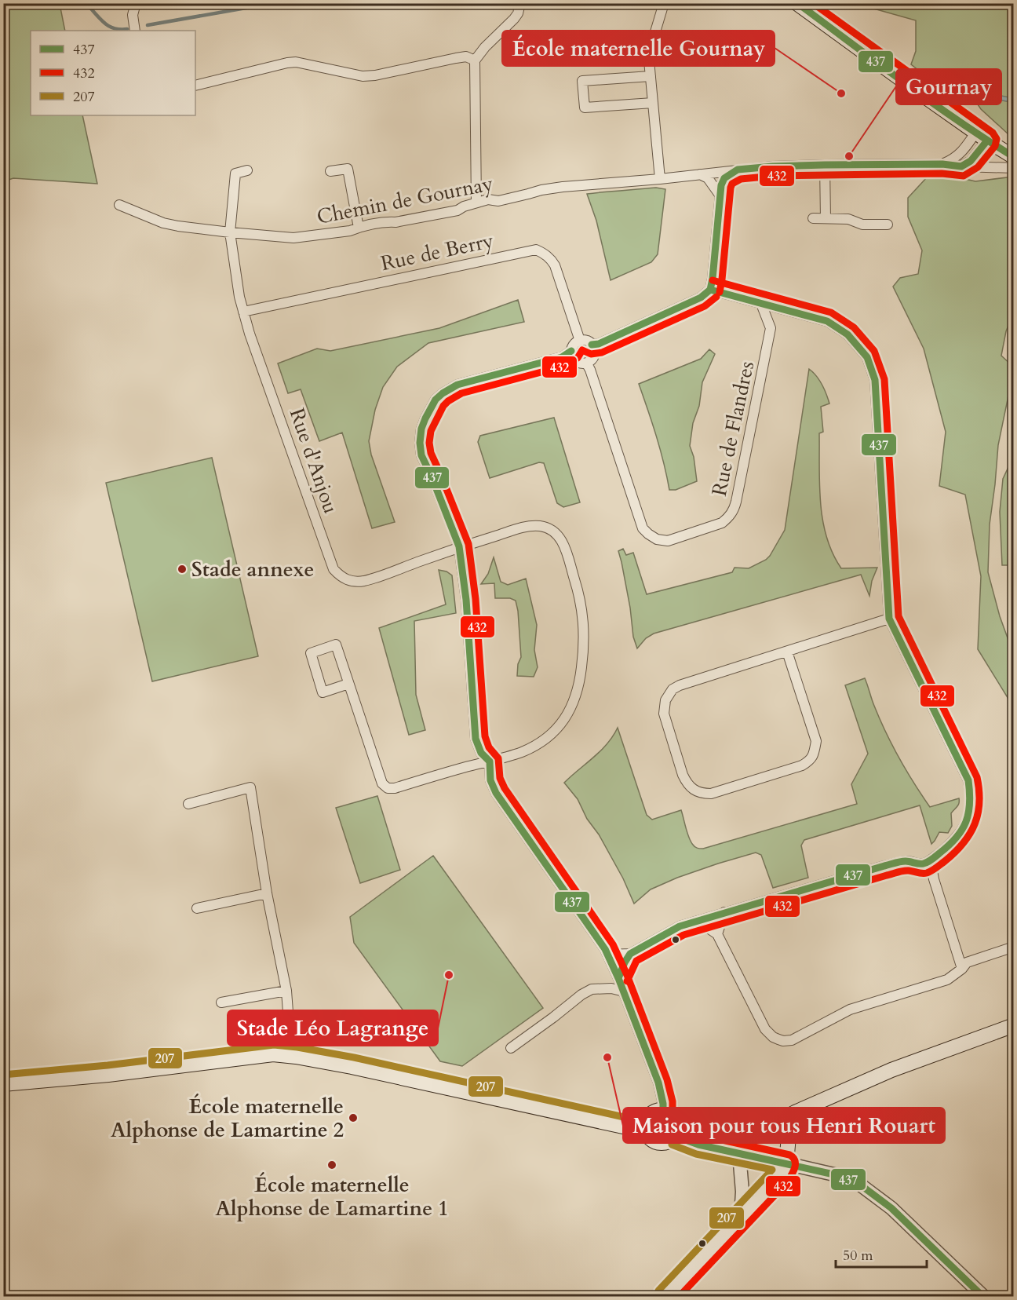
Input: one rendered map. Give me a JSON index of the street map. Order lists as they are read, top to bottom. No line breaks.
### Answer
{"streets":{"street":["Chemin de Gournay","Rue de Berry","Rue de Flandres","Rue d'Anjou"]},"crossings":[["Chemin de Gournay","Rue d'Anjou"],["Rue de Berry","Rue de Flandres"],["Rue de Berry","Rue d'Anjou"]],"places":["École maternelle Gournay","Gournay","Stade annexe","Stade Léo Lagrange","Maison pour tous Henri Rouart","École maternelle Alphonse de Lamartine 2","École maternelle Alphonse de Lamartine 1"],"lines":["transit line 437","transit line 432","transit line 207"],"legend":["437","432","207"],"scale_bar":"50 m"}
